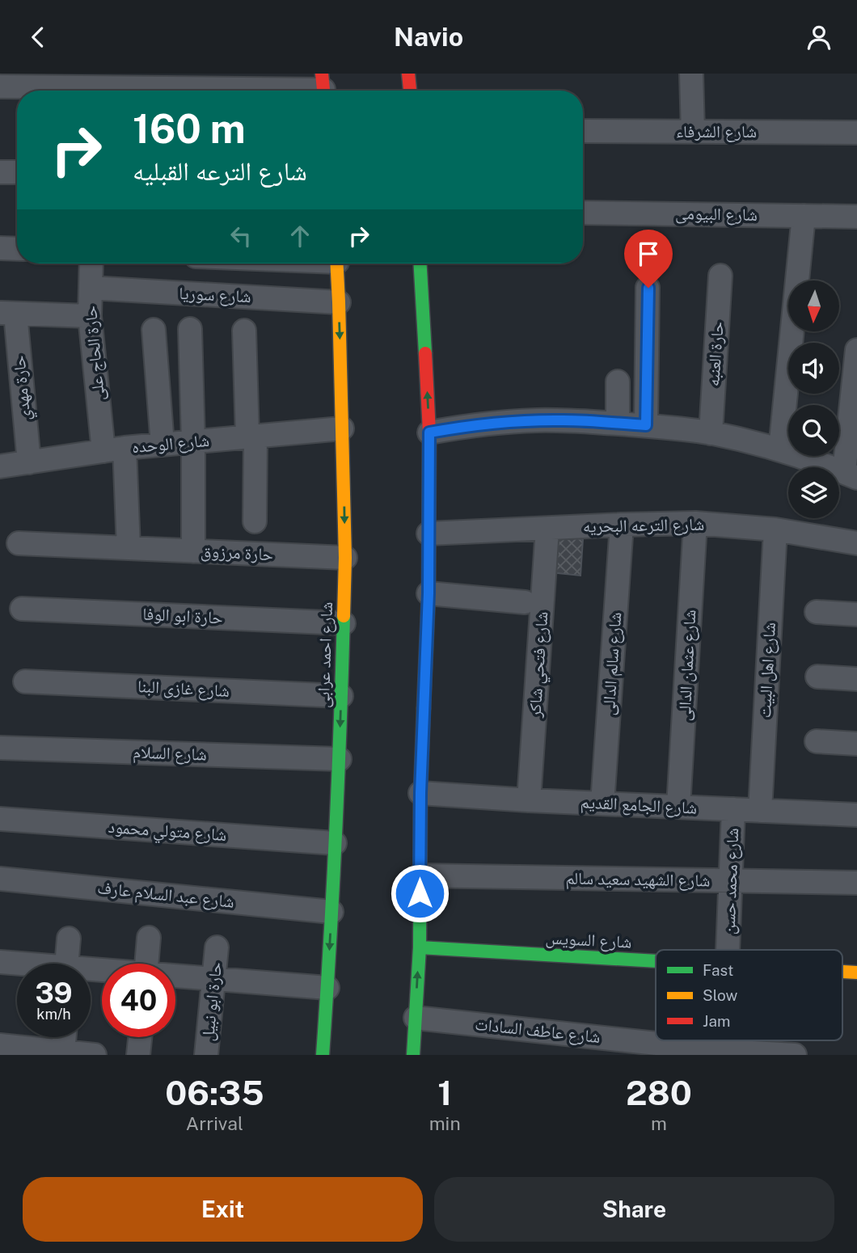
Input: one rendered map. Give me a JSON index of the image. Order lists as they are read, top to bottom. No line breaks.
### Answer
{"streets":{"street":["شارع الشرفاء","شارع البيومى","شارع سوريا","حارة الحاج على","حارة العنبه","حارة مهدي","شارع الوحده","شارع الترعه البحريه","حارة مرزوق","حارة ابو الوفا","شارع احمد عرابى","شارع سالم الدالى","شارع فتحي شاكر","شارع عثمان الدالى","شارع اهل البيت","شارع غازى البنا","شارع السلام","شارع الجامع القديم","شارع متولي محمود","شارع الشهيد سعيد سالم","شارع محمد حسن","شارع عبد السلام عارف","شارع السويس","حارة ابو نبيل","شارع عاطف السادات"]},"crossings":[["شارع سوريا","حارة الحاج على"],["شارع سوريا","شارع احمد عرابى"],["حارة الحاج على","شارع الوحده"],["حارة الحاج على","حارة مرزوق"],["حارة مهدي","شارع الوحده"],["شارع الوحده","شارع احمد عرابى"],["شارع الترعه البحريه","شارع سالم الدالى"],["شارع الترعه البحريه","شارع فتحي شاكر"],["شارع الترعه البحريه","شارع عثمان الدالى"],["شارع الترعه البحريه","شارع اهل البيت"],["حارة مرزوق","شارع احمد عرابى"],["حارة ابو الوفا","شارع احمد عرابى"],["شارع احمد عرابى","شارع غازى البنا"],["شارع احمد عرابى","شارع السلام"],["شارع احمد عرابى","شارع متولي محمود"],["شارع احمد عرابى","شارع عبد السلام عارف"],["شارع سالم الدالى","شارع الجامع القديم"],["شارع فتحي شاكر","شارع الجامع القديم"],["شارع عثمان الدالى","شارع الجامع القديم"],["شارع اهل البيت","شارع الجامع القديم"],["شارع الجامع القديم","شارع محمد حسن"],["شارع الشهيد سعيد سالم","شارع محمد حسن"]],"legend":["Fast","Slow","Jam"],"north":"bottom","page":{"header":"Navio","turn":["160 m","شارع الترعه القبليه"],"speed":"39 km/h","limit":"40","eta":["06:35","Arrival","1","min","280","m"],"buttons":["Exit","Share"]}}
